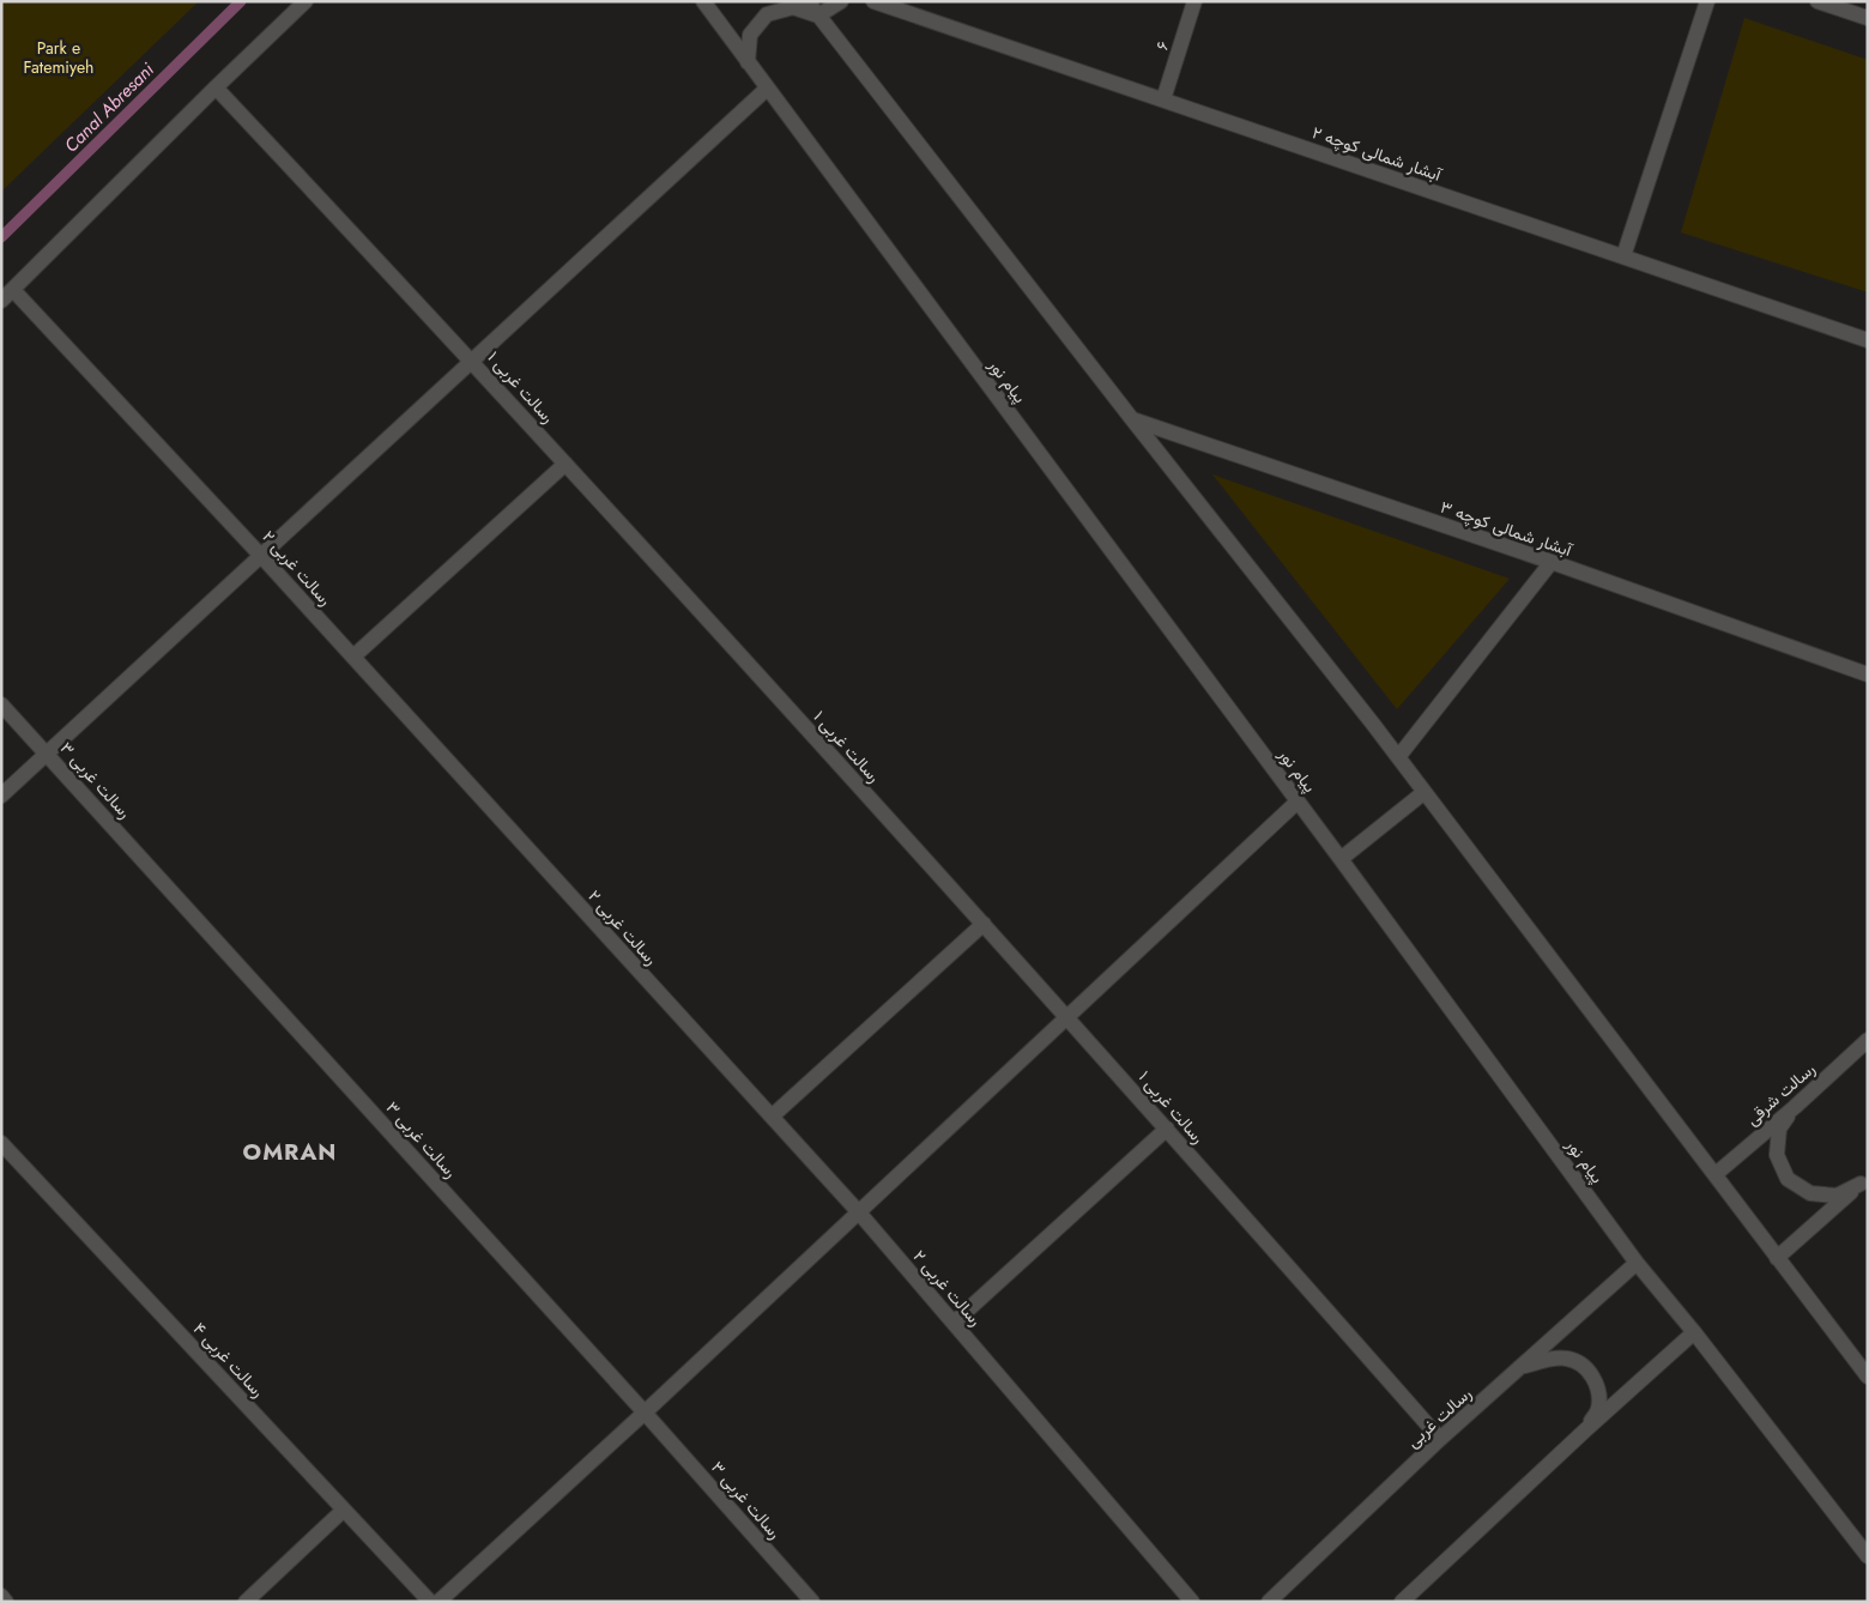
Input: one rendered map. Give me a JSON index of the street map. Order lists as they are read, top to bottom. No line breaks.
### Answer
{"streets":{"street":["۶","آبشار شمالی کوچه ۲","پیام نور","رسالت غربی ۱","آبشار شمالی کوچه ۳","رسالت غربی ۲","رسالت غربی ۳","رسالت شرقی","رسالت غربی ۴","رسالت غربی"]},"crossings":[["۶","آبشار شمالی کوچه ۲"],["پیام نور","رسالت غربی"],["رسالت غربی ۱","رسالت غربی"]],"districts":["OMRAN"],"water":["Canal Abresani"],"parks":["Park e Fatemiyeh"]}
